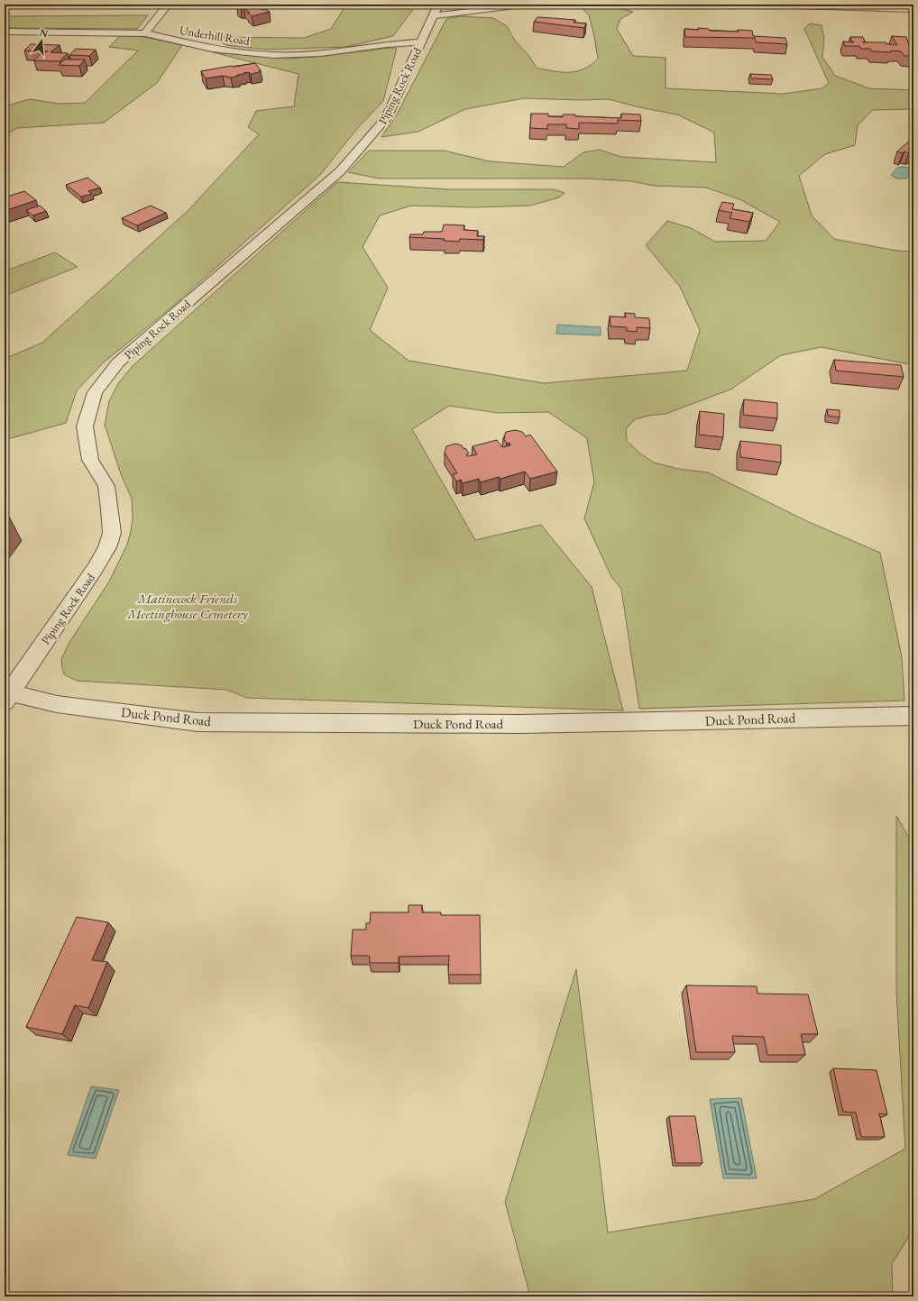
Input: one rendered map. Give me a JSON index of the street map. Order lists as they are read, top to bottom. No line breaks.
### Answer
{"streets":{"street":["Underhill Road","Piping Rock Road","Duck Pond Road"]},"crossings":[["Underhill Road","Piping Rock Road"],["Piping Rock Road","Duck Pond Road"]],"parks":["Matinecock Friends Meetinghouse Cemetery"],"north":"top"}
